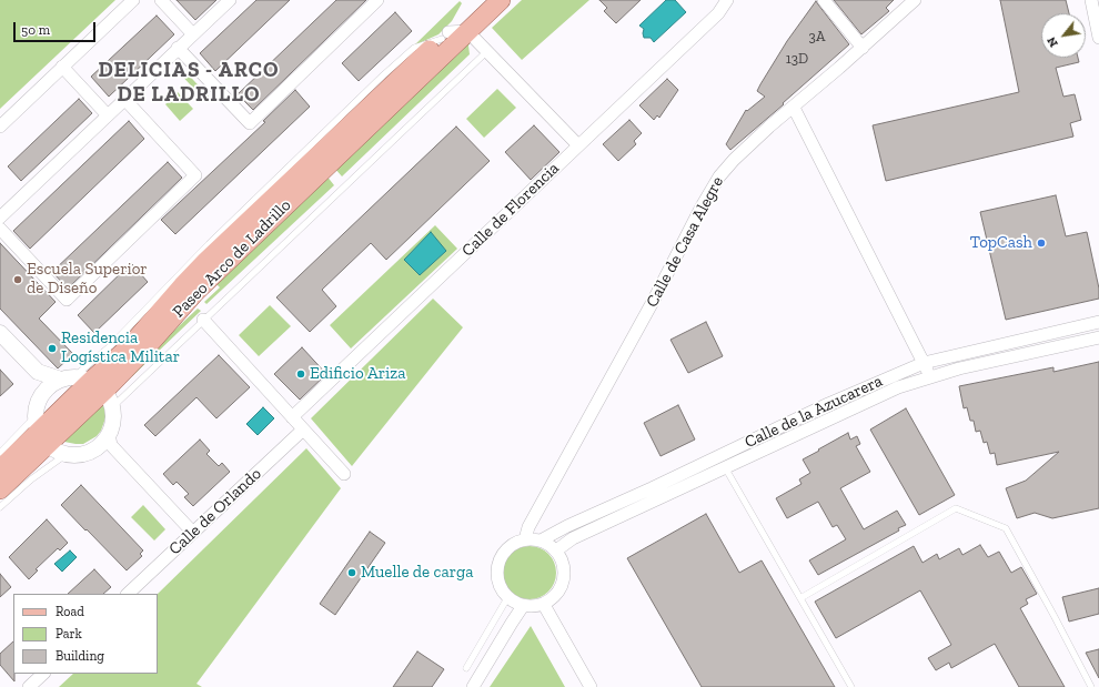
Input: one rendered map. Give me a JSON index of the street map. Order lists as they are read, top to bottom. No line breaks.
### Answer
{"streets":{"main road":["Paseo Arco de Ladrillo"],"street":["Calle de Florencia","Calle de Casa Alegre","Calle de la Azucarera","Calle de Orlando"]},"crossings":[["Calle de Casa Alegre","Calle de la Azucarera"]],"districts":["DELICIAS - ARCO DE LADRILLO"],"places":["TopCash","Escuela Superior de Diseño","Residencia Logística Militar","Edificio Ariza","Muelle de carga"],"house_numbers":["3A","13D"],"legend":["Road","Park","Building"],"scale_bar":"50 m","north":"bottom left"}
